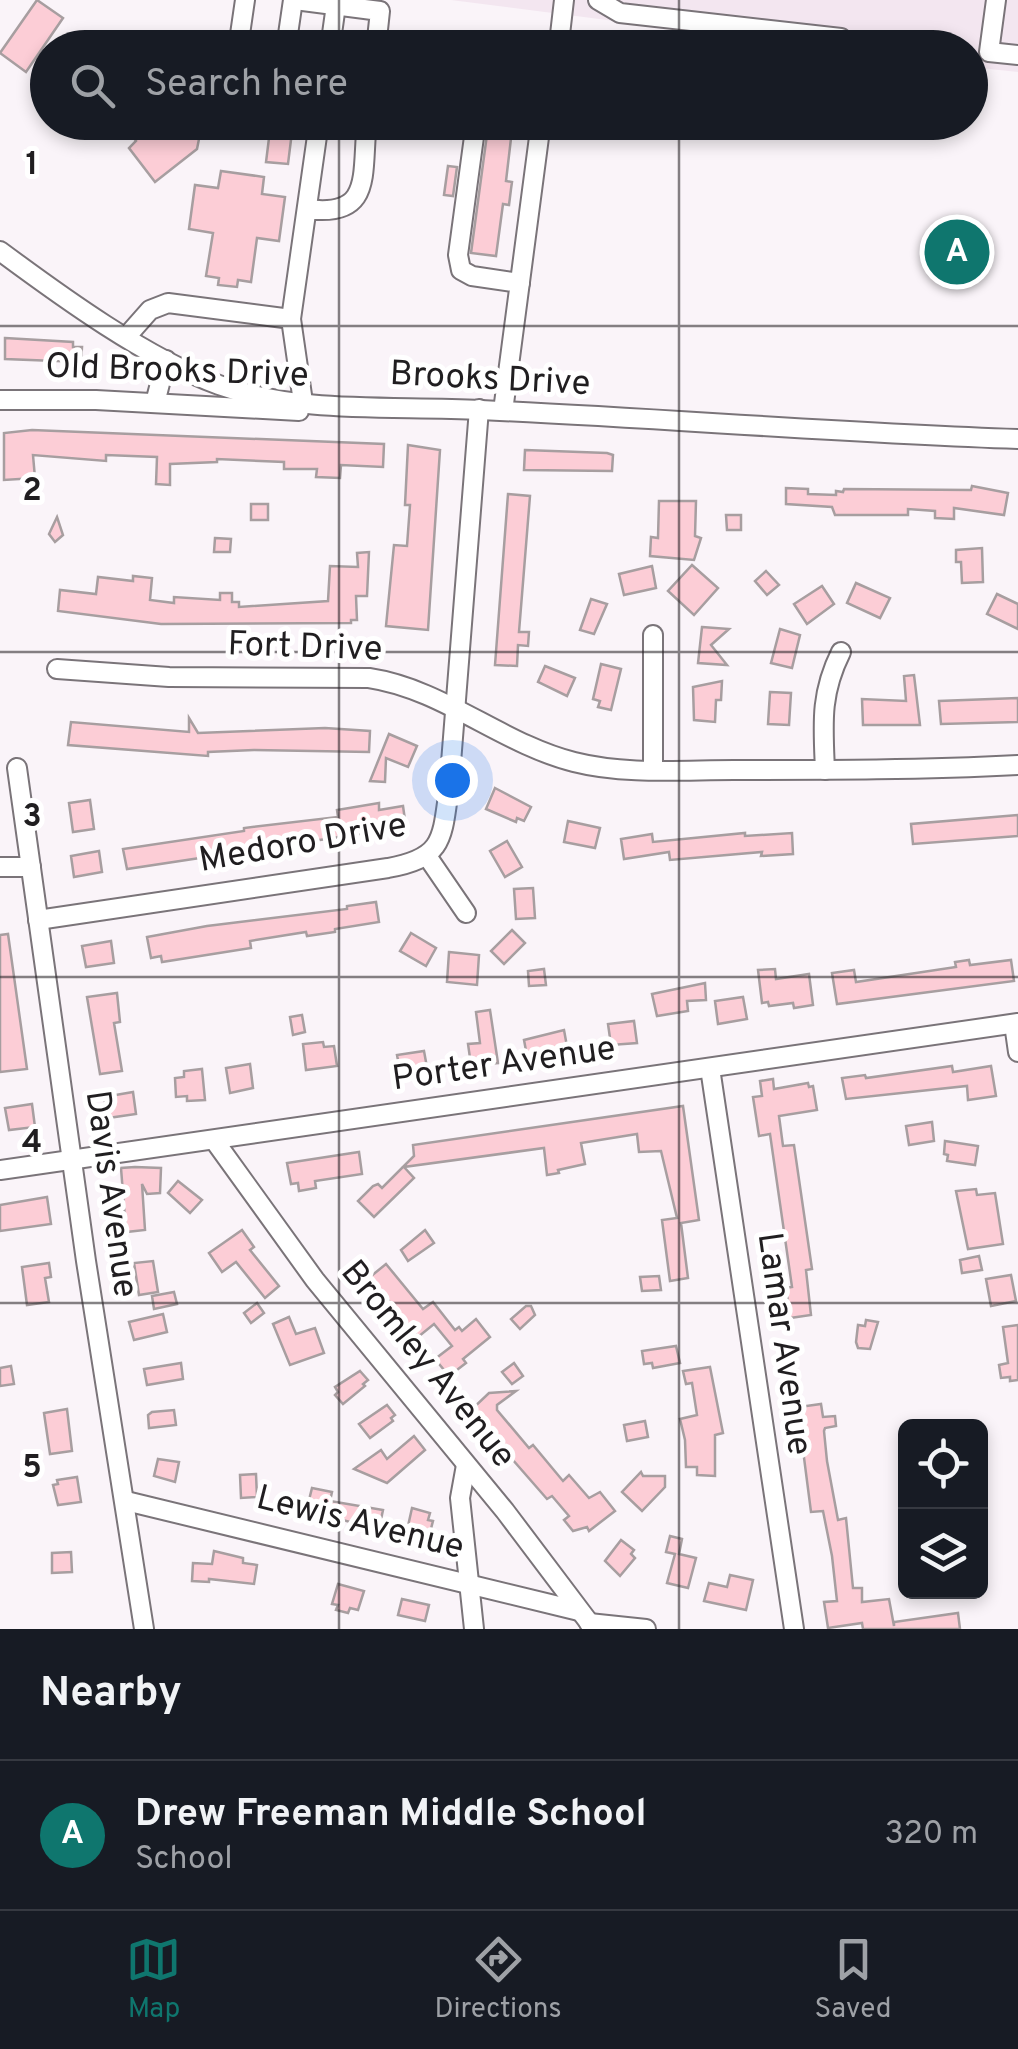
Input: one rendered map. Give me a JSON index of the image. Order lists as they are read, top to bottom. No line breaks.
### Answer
{"streets":{"street":["Old Brooks Drive","Brooks Drive","Fort Drive","Medoro Drive","Porter Avenue","Davis Avenue","Lamar Avenue","Bromley Avenue","Lewis Avenue"]},"crossings":[["Old Brooks Drive","Brooks Drive"],["Brooks Drive","Medoro Drive"],["Fort Drive","Medoro Drive"],["Medoro Drive","Davis Avenue"],["Porter Avenue","Davis Avenue"],["Porter Avenue","Lamar Avenue"],["Porter Avenue","Bromley Avenue"],["Davis Avenue","Lewis Avenue"],["Bromley Avenue","Lewis Avenue"]],"page":{"search":"Search here","pins":"A","heading":"Nearby","list":[{"mark":"A","name":"Drew Freeman Middle School","note":"School","value":"320 m"}],"nav":["Map","Directions","Saved"]},"grid":{"rows":["1","2","3","4","5"]}}
